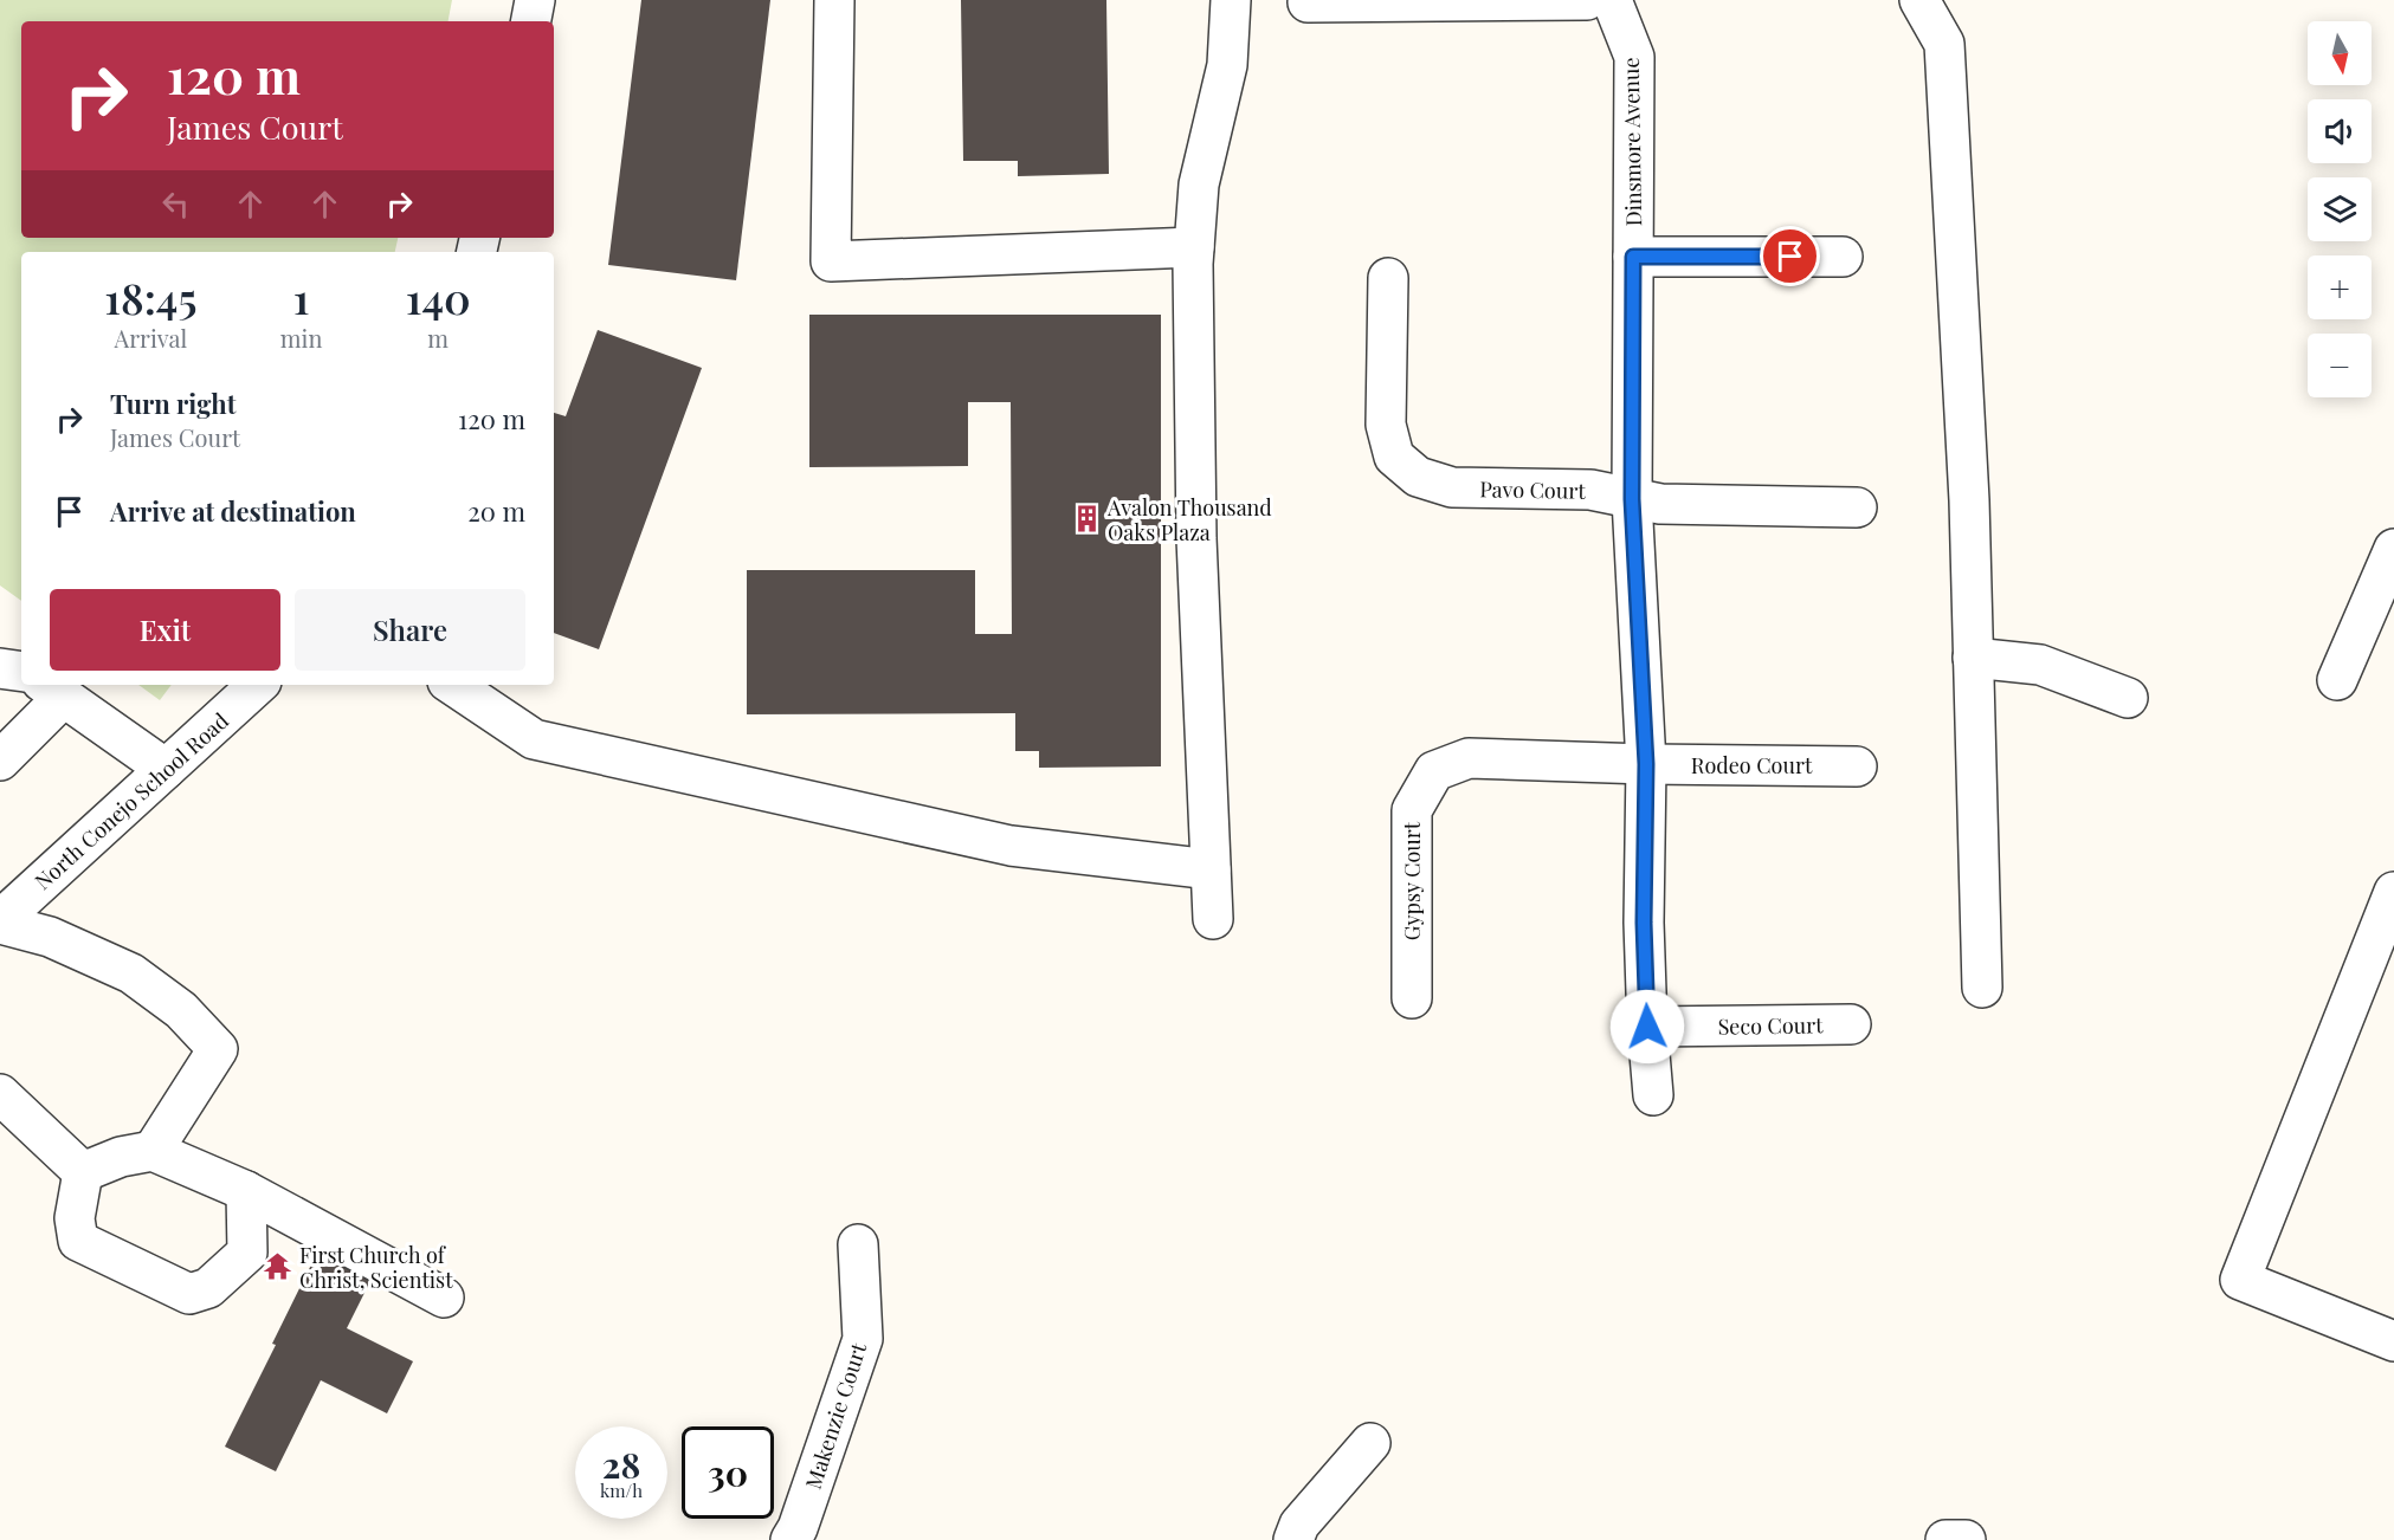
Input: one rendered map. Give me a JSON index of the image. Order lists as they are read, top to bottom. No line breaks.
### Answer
{"streets":{"street":["Dinsmore Avenue","Pavo Court","Rodeo Court","North Conejo School Road","Gypsy Court","Seco Court","Makenzie Court"]},"crossings":[["Dinsmore Avenue","Pavo Court"],["Dinsmore Avenue","Rodeo Court"],["Dinsmore Avenue","Gypsy Court"],["Dinsmore Avenue","Seco Court"],["Rodeo Court","Gypsy Court"]],"places":{"building":["Avalon Thousand Oaks Plaza"],"temple":["First Church of Christ, Scientist"]},"north":"bottom","page":{"map_buttons":["+","−"],"turn":["120 m","James Court"],"eta":["18:45","Arrival","1","min","140","m"],"list":[{"name":"Turn right","note":"James Court","value":"120 m"},{"name":"Arrive at destination","value":"20 m"}],"buttons":["Exit","Share"],"speed":"28 km/h","limit":"30"}}
